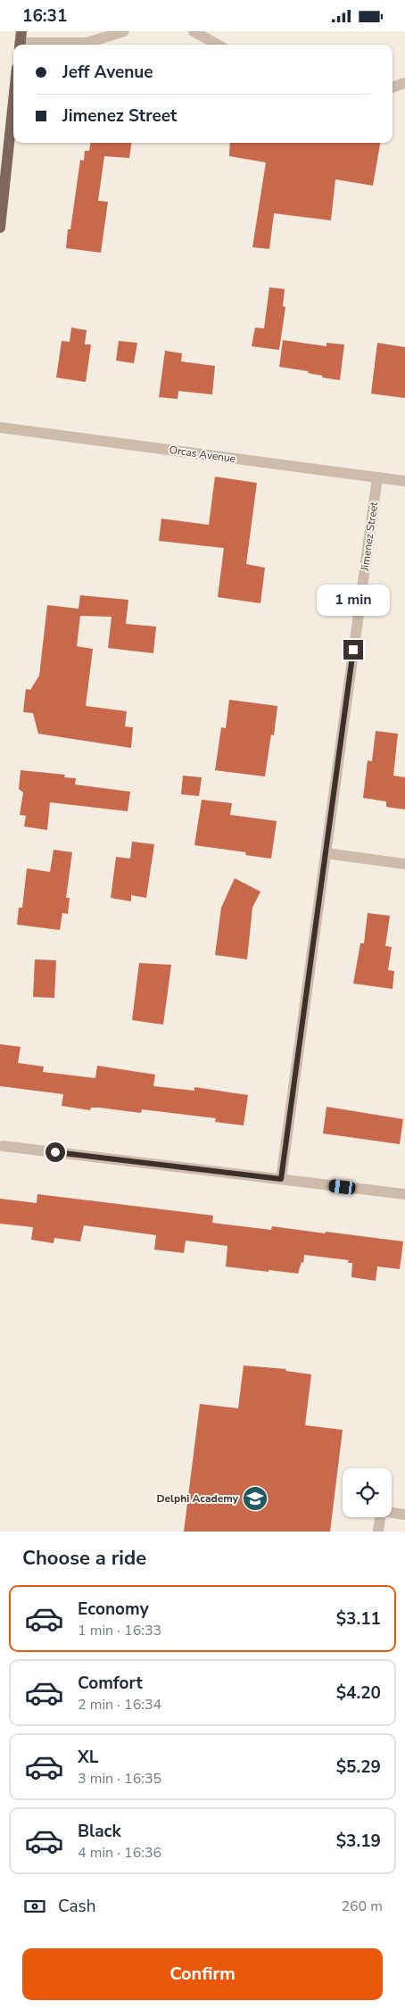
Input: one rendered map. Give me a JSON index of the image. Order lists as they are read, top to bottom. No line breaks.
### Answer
{"streets":{"street":["Orcas Avenue","Jimenez Street"]},"crossings":[["Orcas Avenue","Jimenez Street"]],"places":{"school or university":["Delphi Academy"]},"page":{"status":"16:31","banner":["Jeff Avenue","Jimenez Street"],"bubble":"1 min","heading":"Choose a ride","list":[{"name":"Economy","note":"1 min · 16:33","value":"$3.11"},{"name":"Comfort","note":"2 min · 16:34","value":"$4.20"},{"name":"XL","note":"3 min · 16:35","value":"$5.29"},{"name":"Black","note":"4 min · 16:36","value":"$3.19"}],"pay":["Cash","260 m"],"buttons":"Confirm"}}
